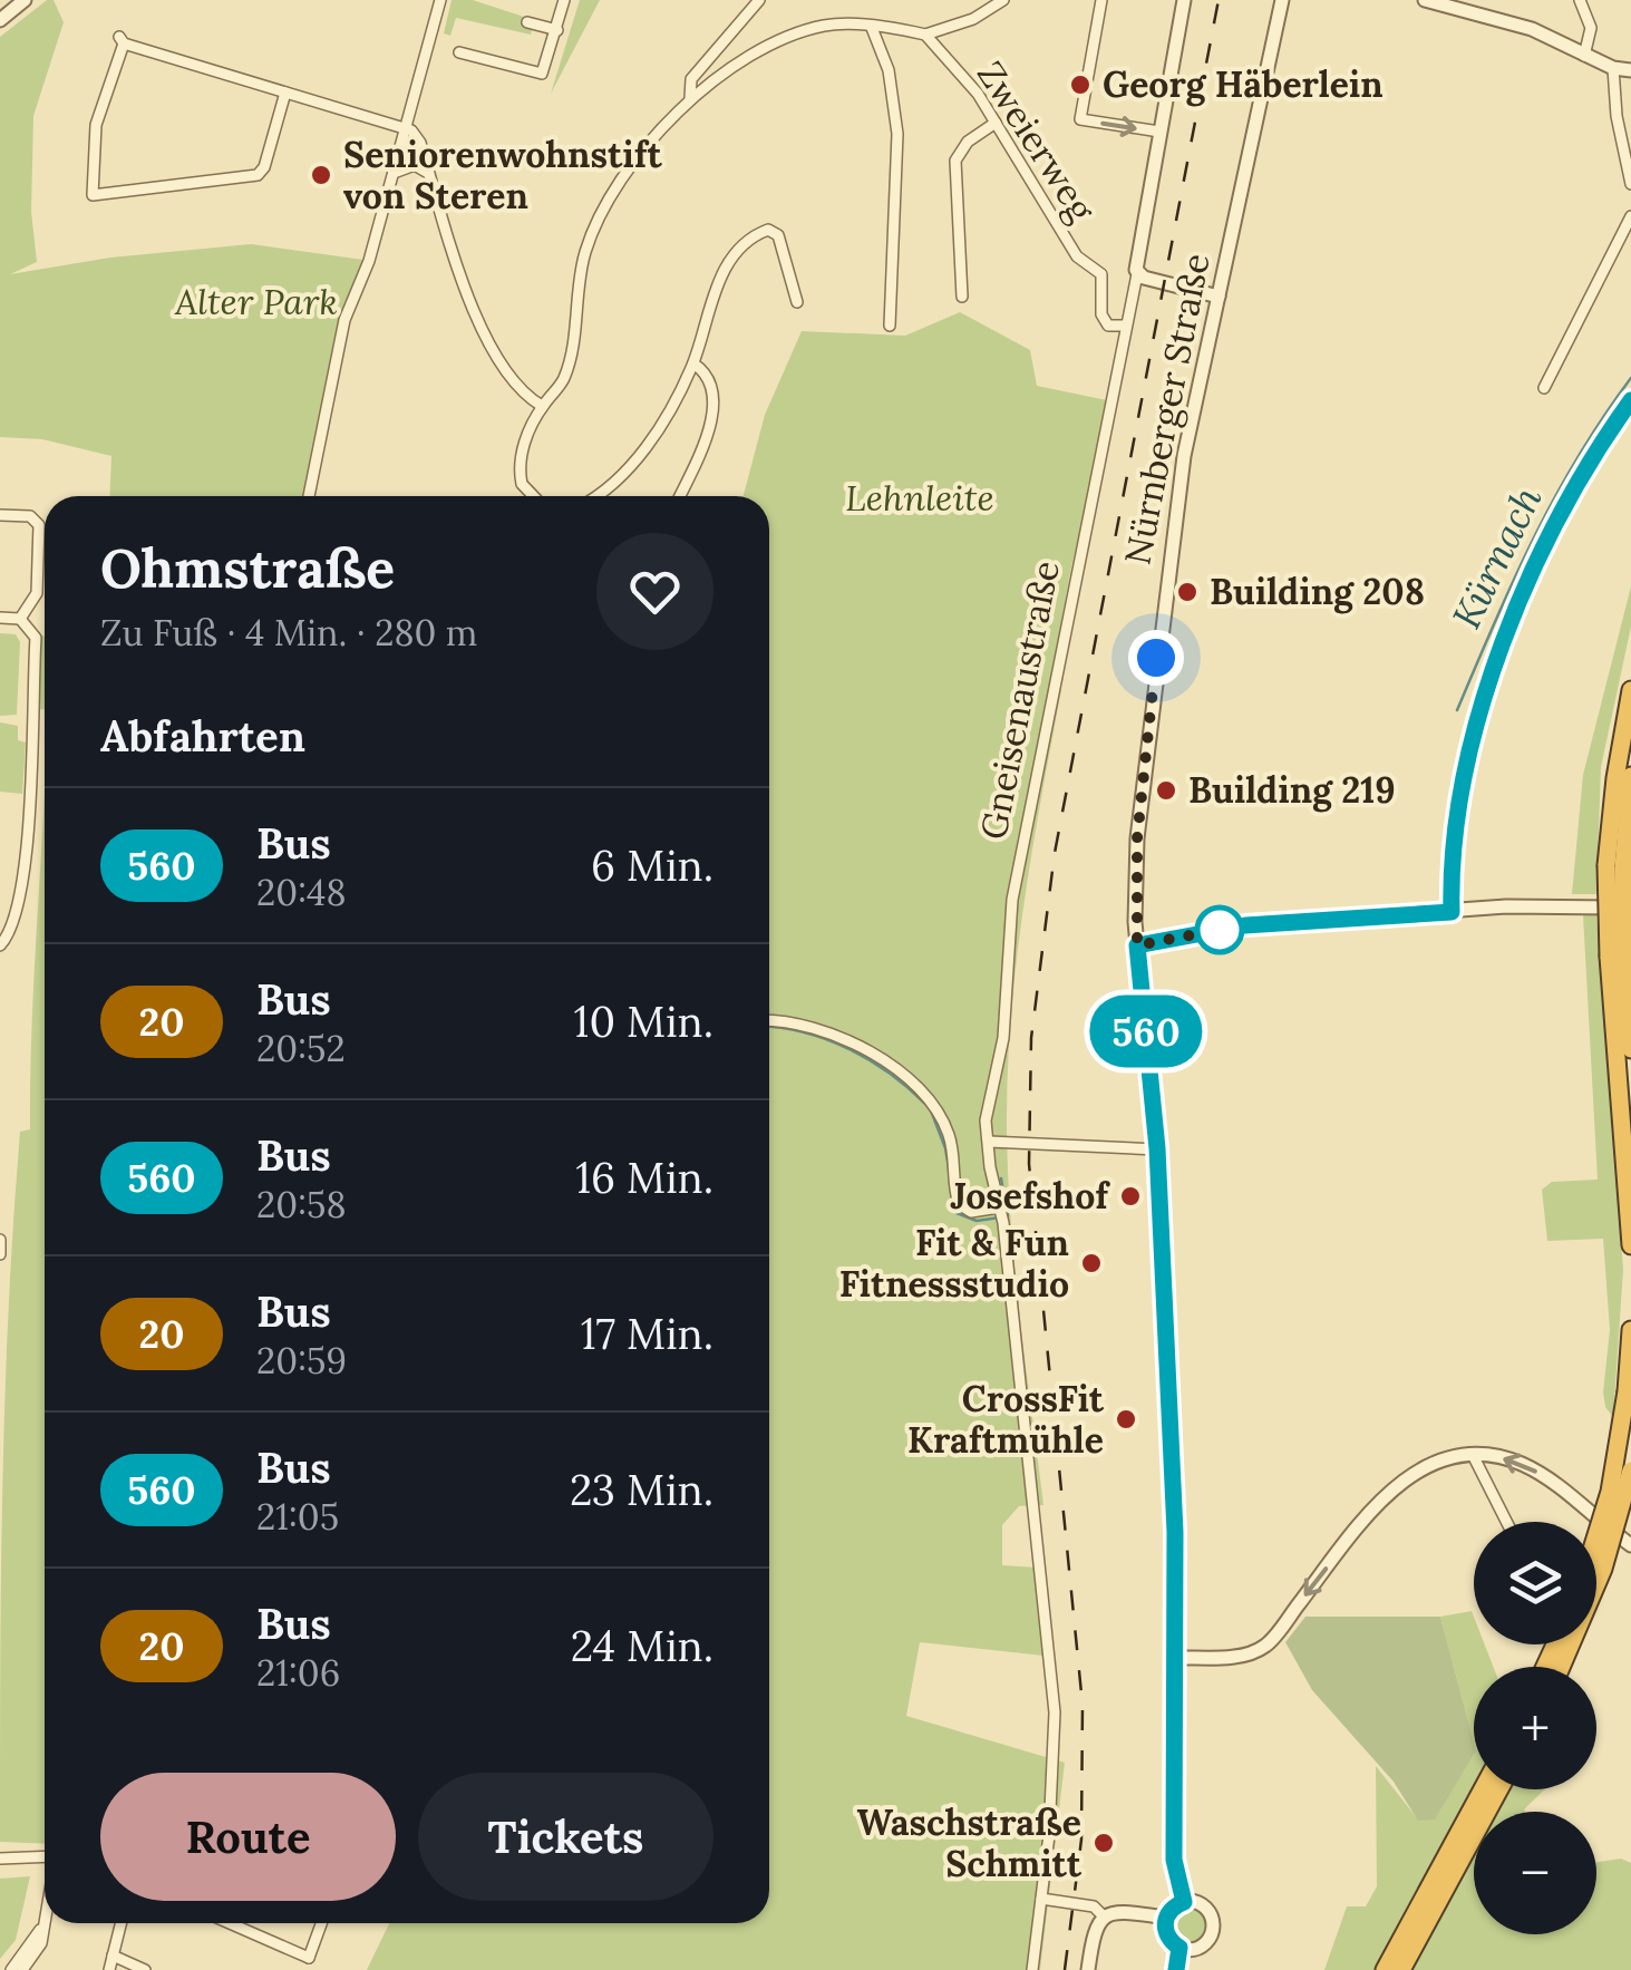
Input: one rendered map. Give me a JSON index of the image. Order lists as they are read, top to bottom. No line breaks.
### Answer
{"streets":{"street":["Zweierweg","Nürnberger Straße","Gneisenaustraße"]},"crossings":[["Zweierweg","Gneisenaustraße"]],"water":["Kürnach"],"parks":["Alter Park","Lehnleite"],"places":["Georg Häberlein","Seniorenwohnstift von Steren","Building 208","Building 219","Josefshof","Fit & Fun Fitnessstudio","CrossFit Kraftmühle","Waschstraße Schmitt"],"lines":["bus line 560"],"page":{"on_map":"560","heading":[["Ohmstraße","Zu Fuß · 4 Min. · 280 m"],"Abfahrten"],"list":[{"mark":"560","name":"Bus","note":"20:48","value":"6 Min."},{"mark":"20","name":"Bus","note":"20:52","value":"10 Min."},{"mark":"560","name":"Bus","note":"20:58","value":"16 Min."},{"mark":"20","name":"Bus","note":"20:59","value":"17 Min."},{"mark":"560","name":"Bus","note":"21:05","value":"23 Min."},{"mark":"20","name":"Bus","note":"21:06","value":"24 Min."}],"map_buttons":["+","−"],"buttons":["Route","Tickets"]}}
